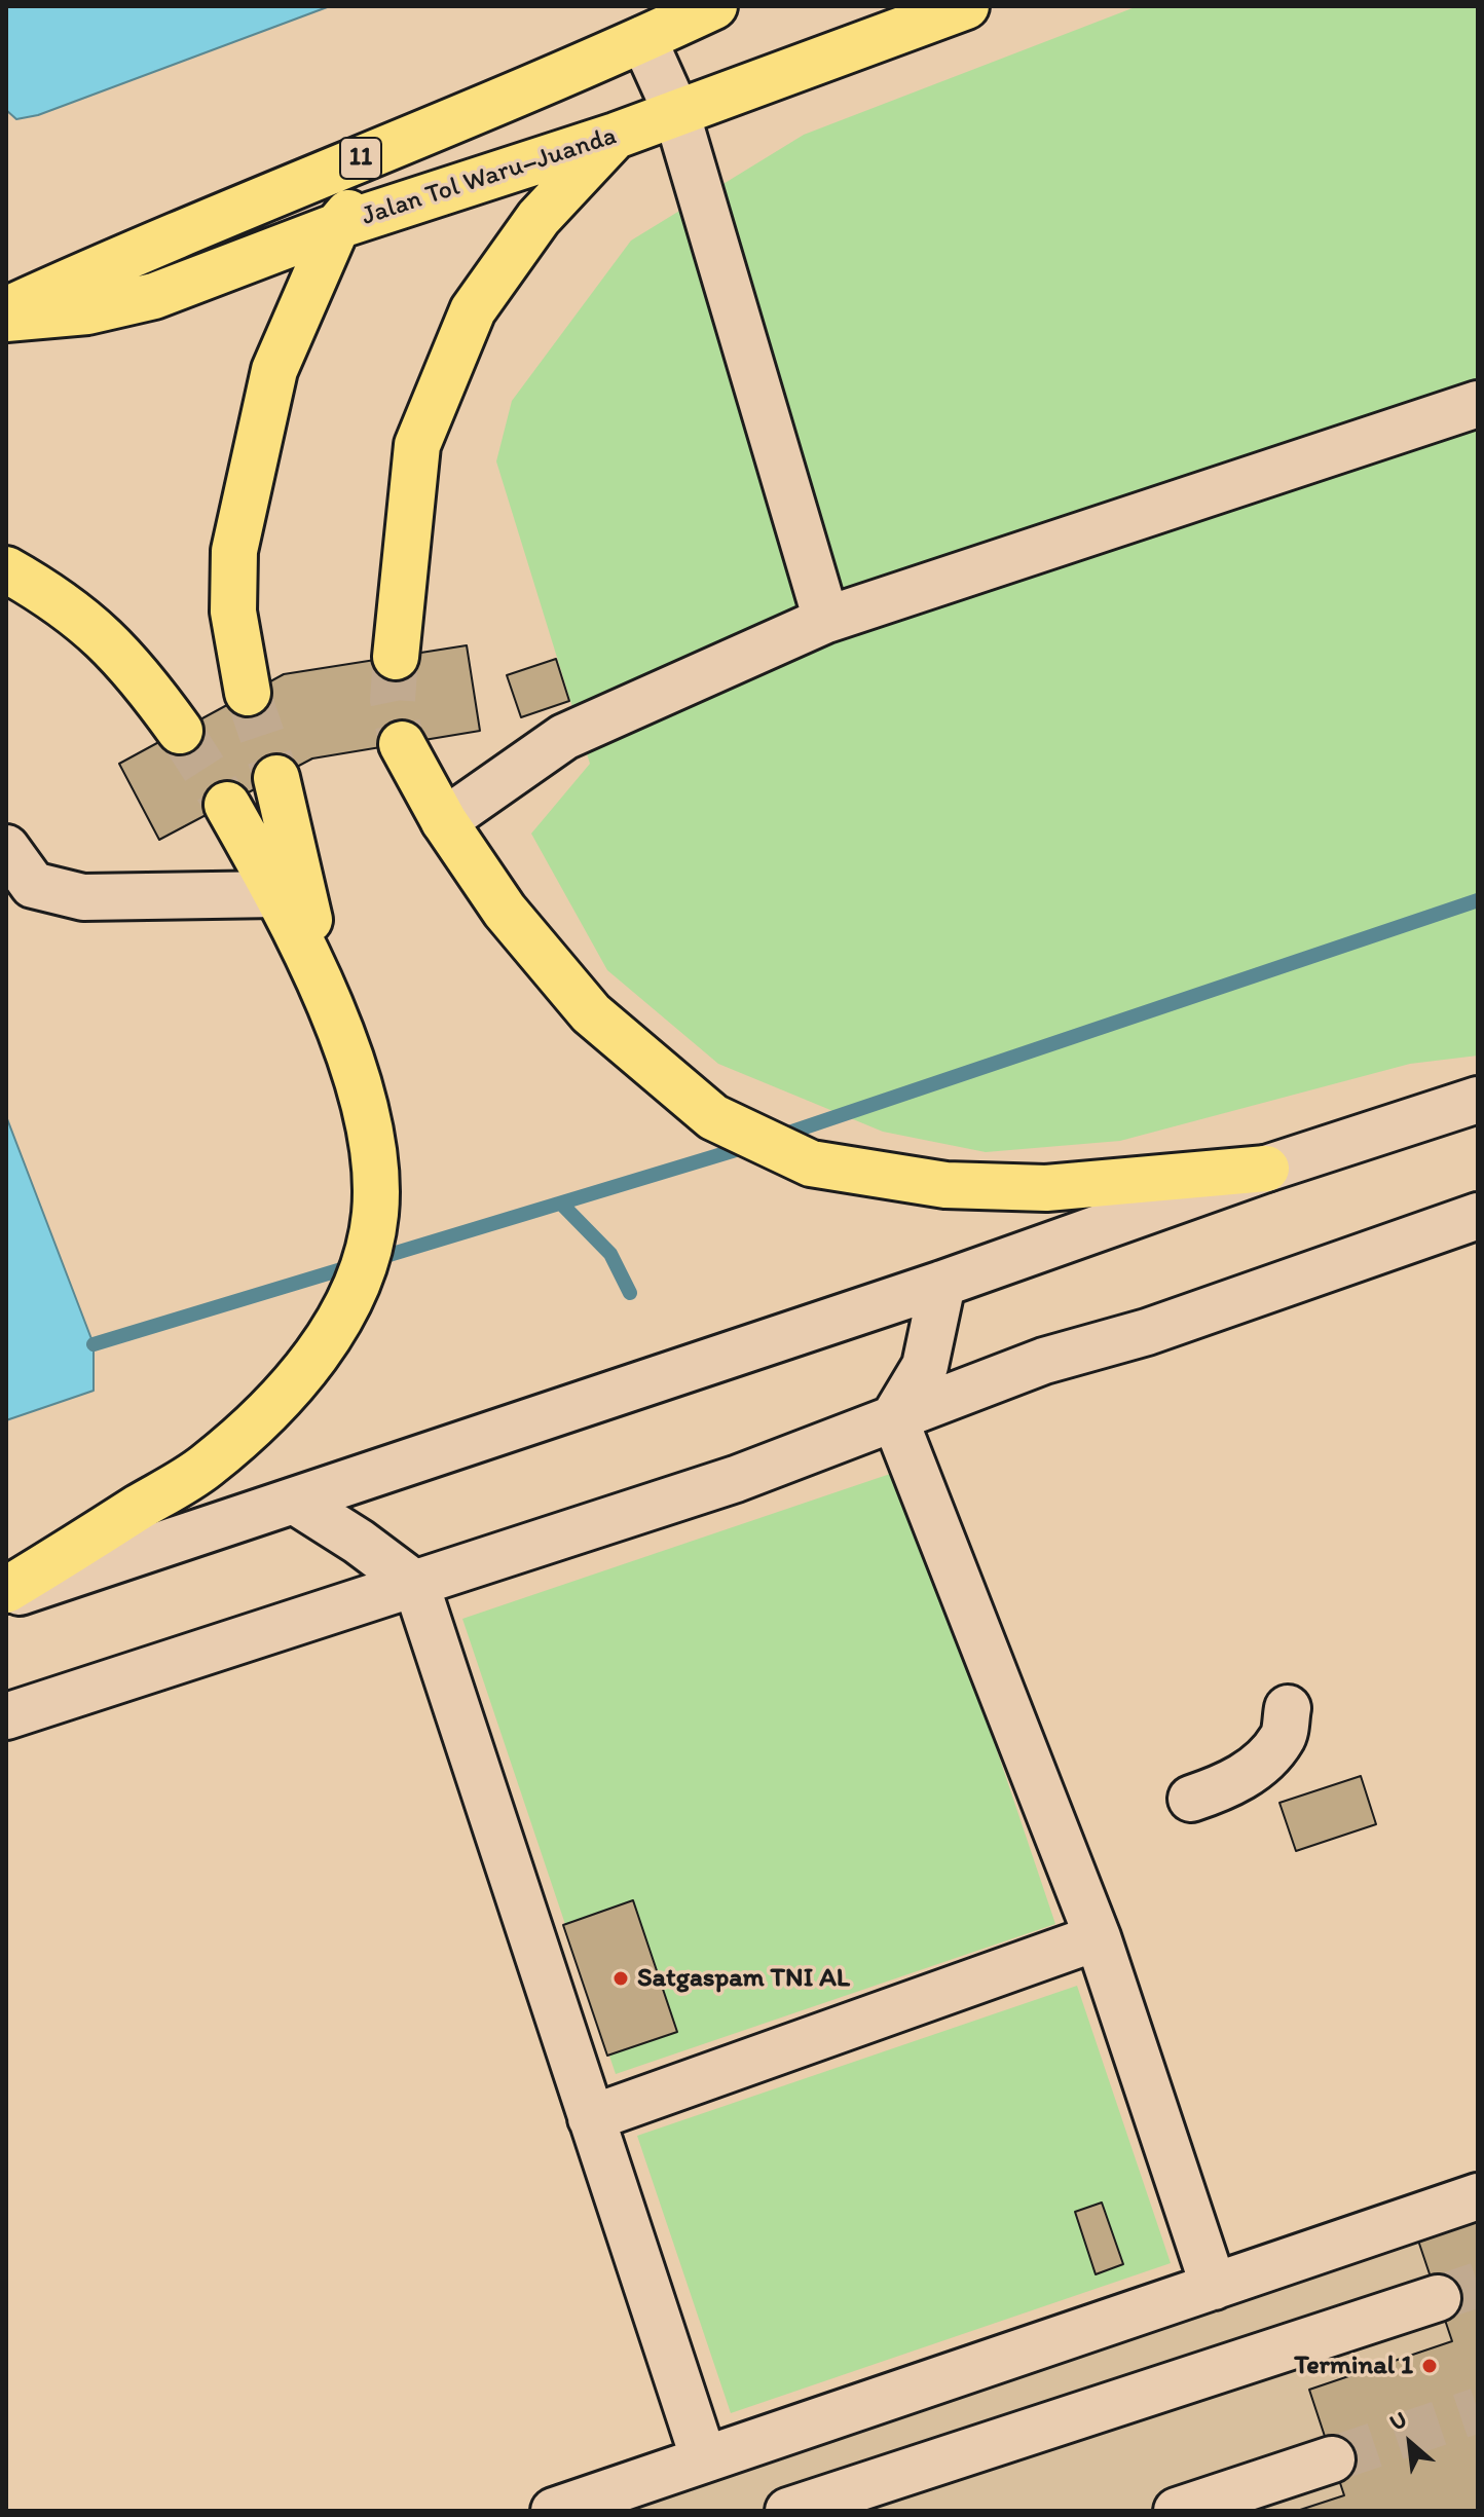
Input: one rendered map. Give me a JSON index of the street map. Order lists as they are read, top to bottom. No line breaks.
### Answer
{"streets":{"highway":["11","Jalan Tol Waru–Juanda"]},"places":["Satgaspam TNI AL","Terminal 1"],"north":"top left"}
